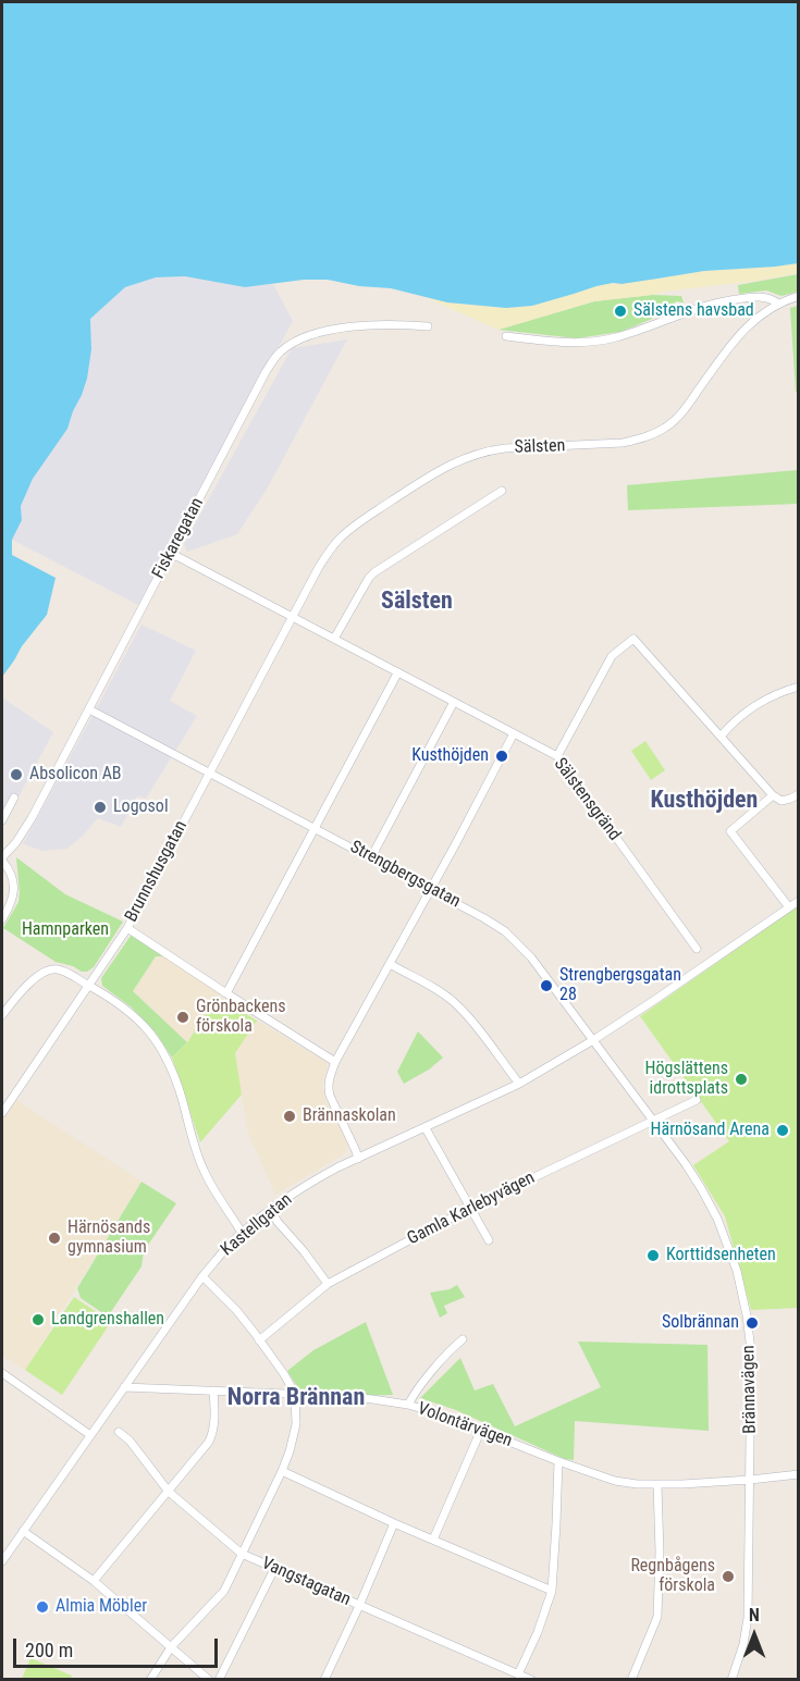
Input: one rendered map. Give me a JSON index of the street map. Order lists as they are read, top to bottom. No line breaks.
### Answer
{"streets":{"street":["Sälsten","Fiskaregatan","Sälstensgränd","Brunnshusgatan","Strengbergsgatan","Gamla Karlebyvägen","Kastellgatan","Brännavägen","Volontärvägen","Vangstagatan"]},"crossings":[["Sälsten","Sälstensgränd"],["Sälsten","Brunnshusgatan"],["Fiskaregatan","Sälstensgränd"],["Fiskaregatan","Strengbergsgatan"],["Sälstensgränd","Brunnshusgatan"],["Brunnshusgatan","Strengbergsgatan"],["Strengbergsgatan","Gamla Karlebyvägen"],["Strengbergsgatan","Kastellgatan"],["Strengbergsgatan","Brännavägen"],["Gamla Karlebyvägen","Brännavägen"],["Kastellgatan","Volontärvägen"],["Brännavägen","Volontärvägen"]],"districts":["Sälsten","Kusthöjden","Norra Brännan"],"parks":["Hamnparken"],"places":["Sälstens havsbad","Kusthöjden","Absolicon AB","Logosol","Strengbergsgatan 28","Grönbackens förskola","Högslättens idrottsplats","Brännaskolan","Härnösand Arena","Härnösands gymnasium","Korttidsenheten","Landgrenshallen","Solbrännan","Regnbågens förskola","Almia Möbler"],"scale_bar":"200 m","north":"top"}
